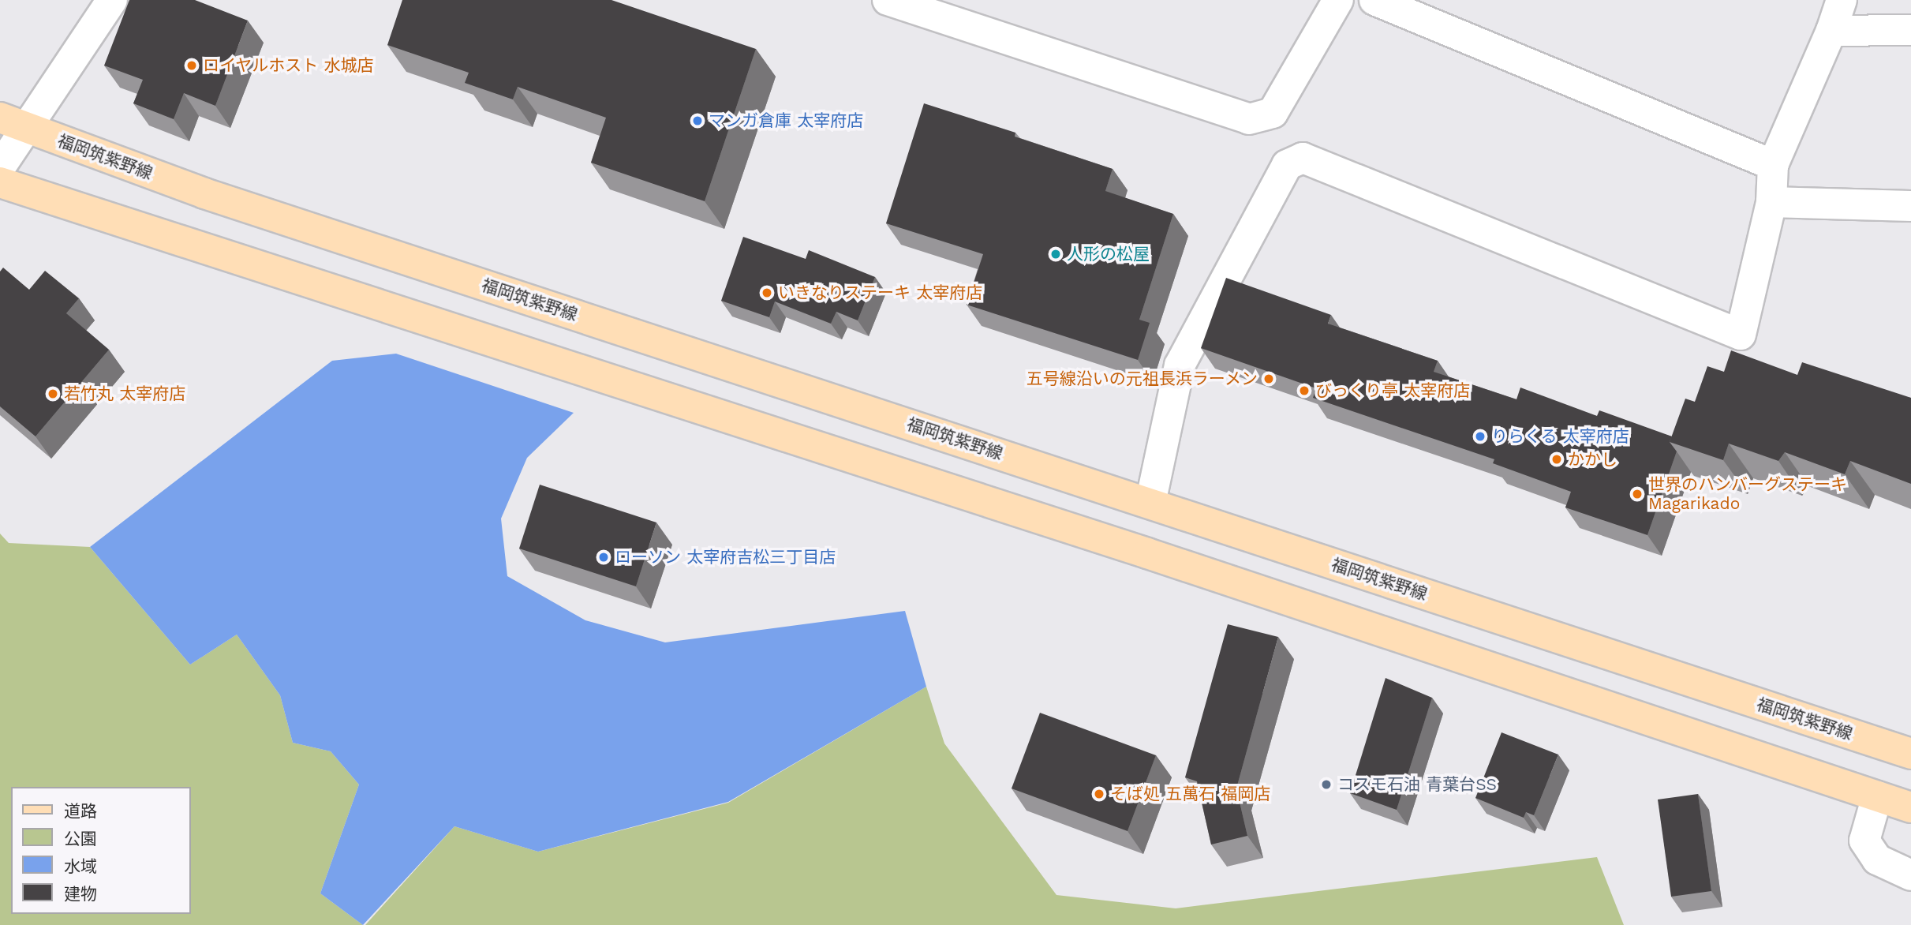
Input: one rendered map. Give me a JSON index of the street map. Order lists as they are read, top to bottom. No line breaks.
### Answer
{"streets":{"main road":["福岡筑紫野線"]},"places":["ロイヤルホスト 水城店","マンガ倉庫 太宰府店","人形の松屋","いきなりステーキ 太宰府店","五号線沿いの元祖長浜ラーメン","びっくり亭 太宰府店","若竹丸 太宰府店","りらくる 太宰府店","かかし","世界のハンバーグステーキ Magarikado","ローソン 太宰府吉松三丁目店","コスモ石油 青葉台SS","そば処 五萬石 福岡店"],"legend":["道路","公園","水域","建物"]}
